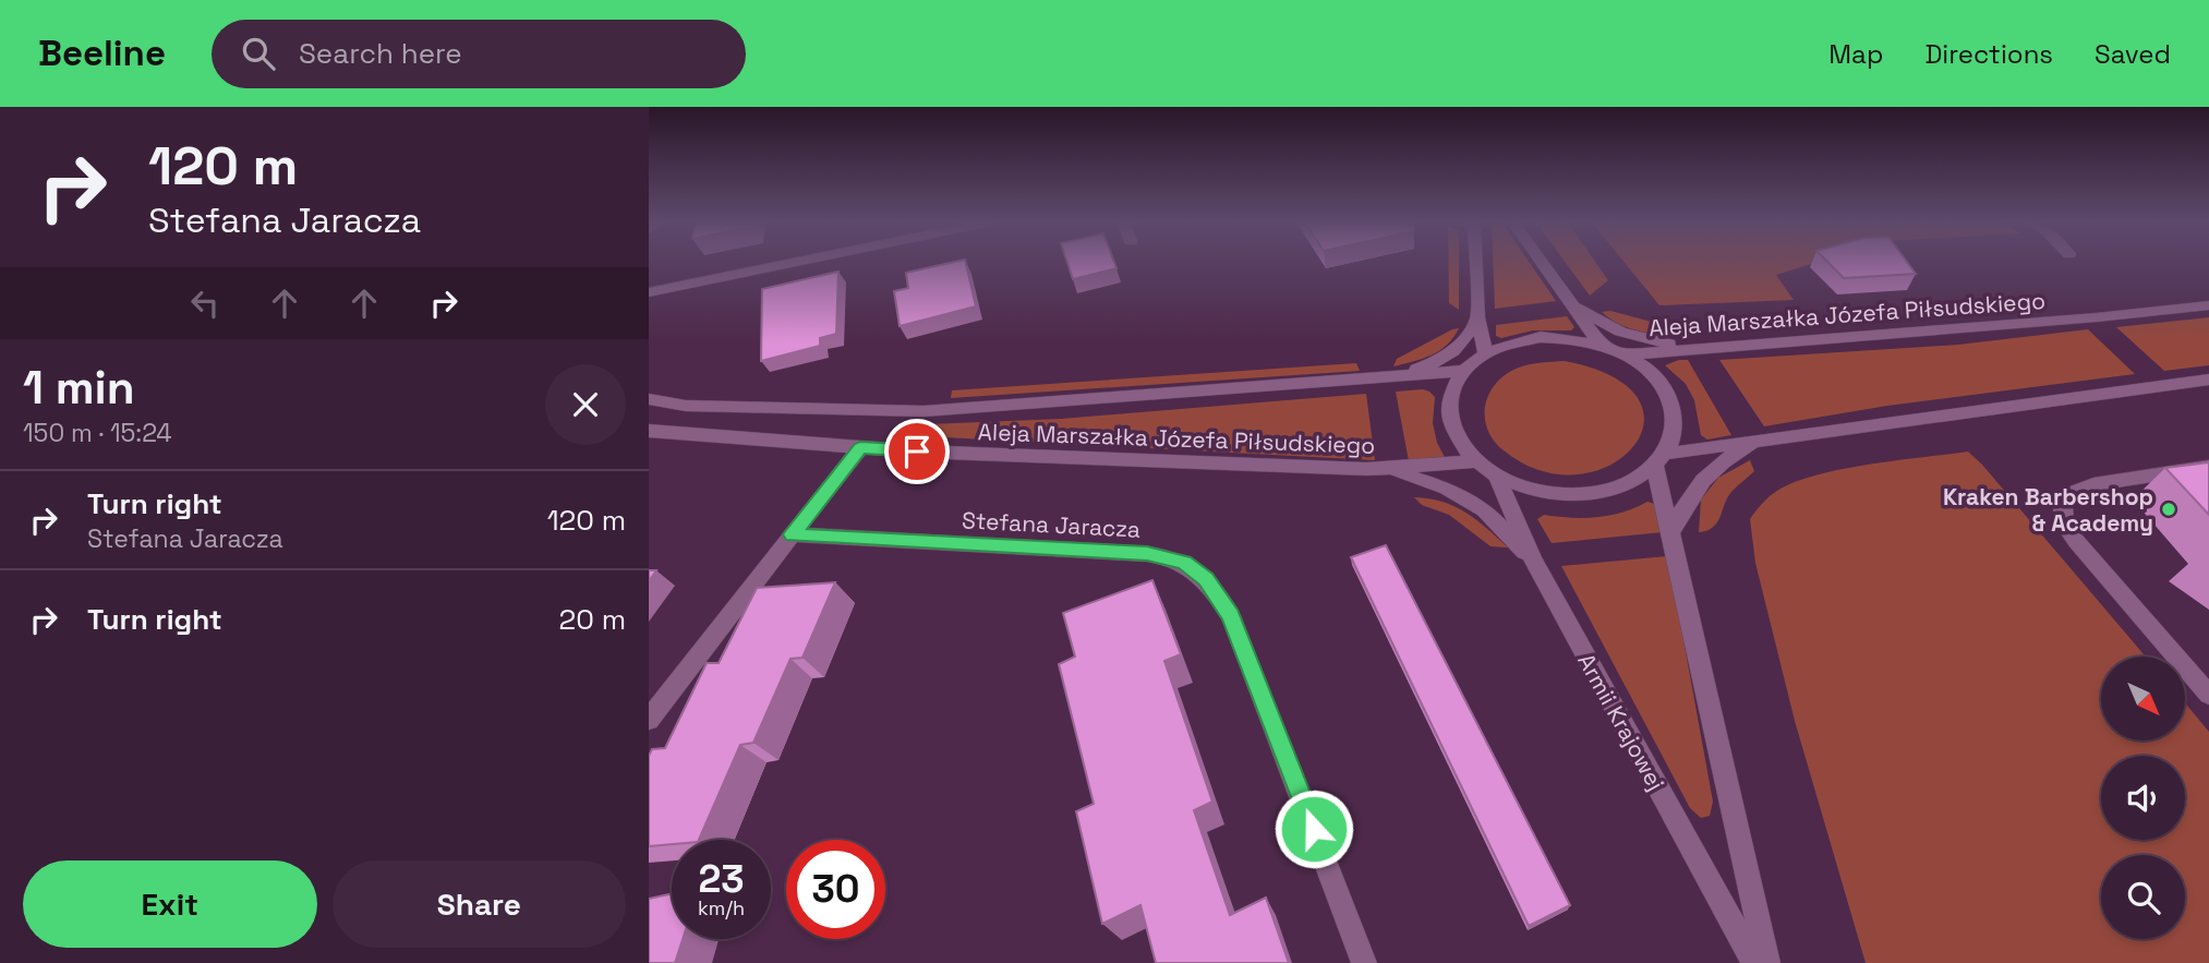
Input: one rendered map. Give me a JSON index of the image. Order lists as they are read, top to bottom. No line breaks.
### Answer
{"streets":{"main road":["Aleja Marszałka Józefa Piłsudskiego","Stefana Jaracza","Armii Krajowej"]},"crossings":[["Aleja Marszałka Józefa Piłsudskiego","Armii Krajowej"]],"places":["Kraken Barbershop & Academy"],"north":"bottom right","page":{"header":"Beeline","search":"Search here","nav":["Map","Directions","Saved"],"turn":["120 m","Stefana Jaracza"],"heading":["1 min","150 m · 15:24"],"list":[{"name":"Turn right","note":"Stefana Jaracza","value":"120 m"},{"name":"Turn right","value":"20 m"}],"speed":"23 km/h","limit":"30","buttons":["Exit","Share"]}}
